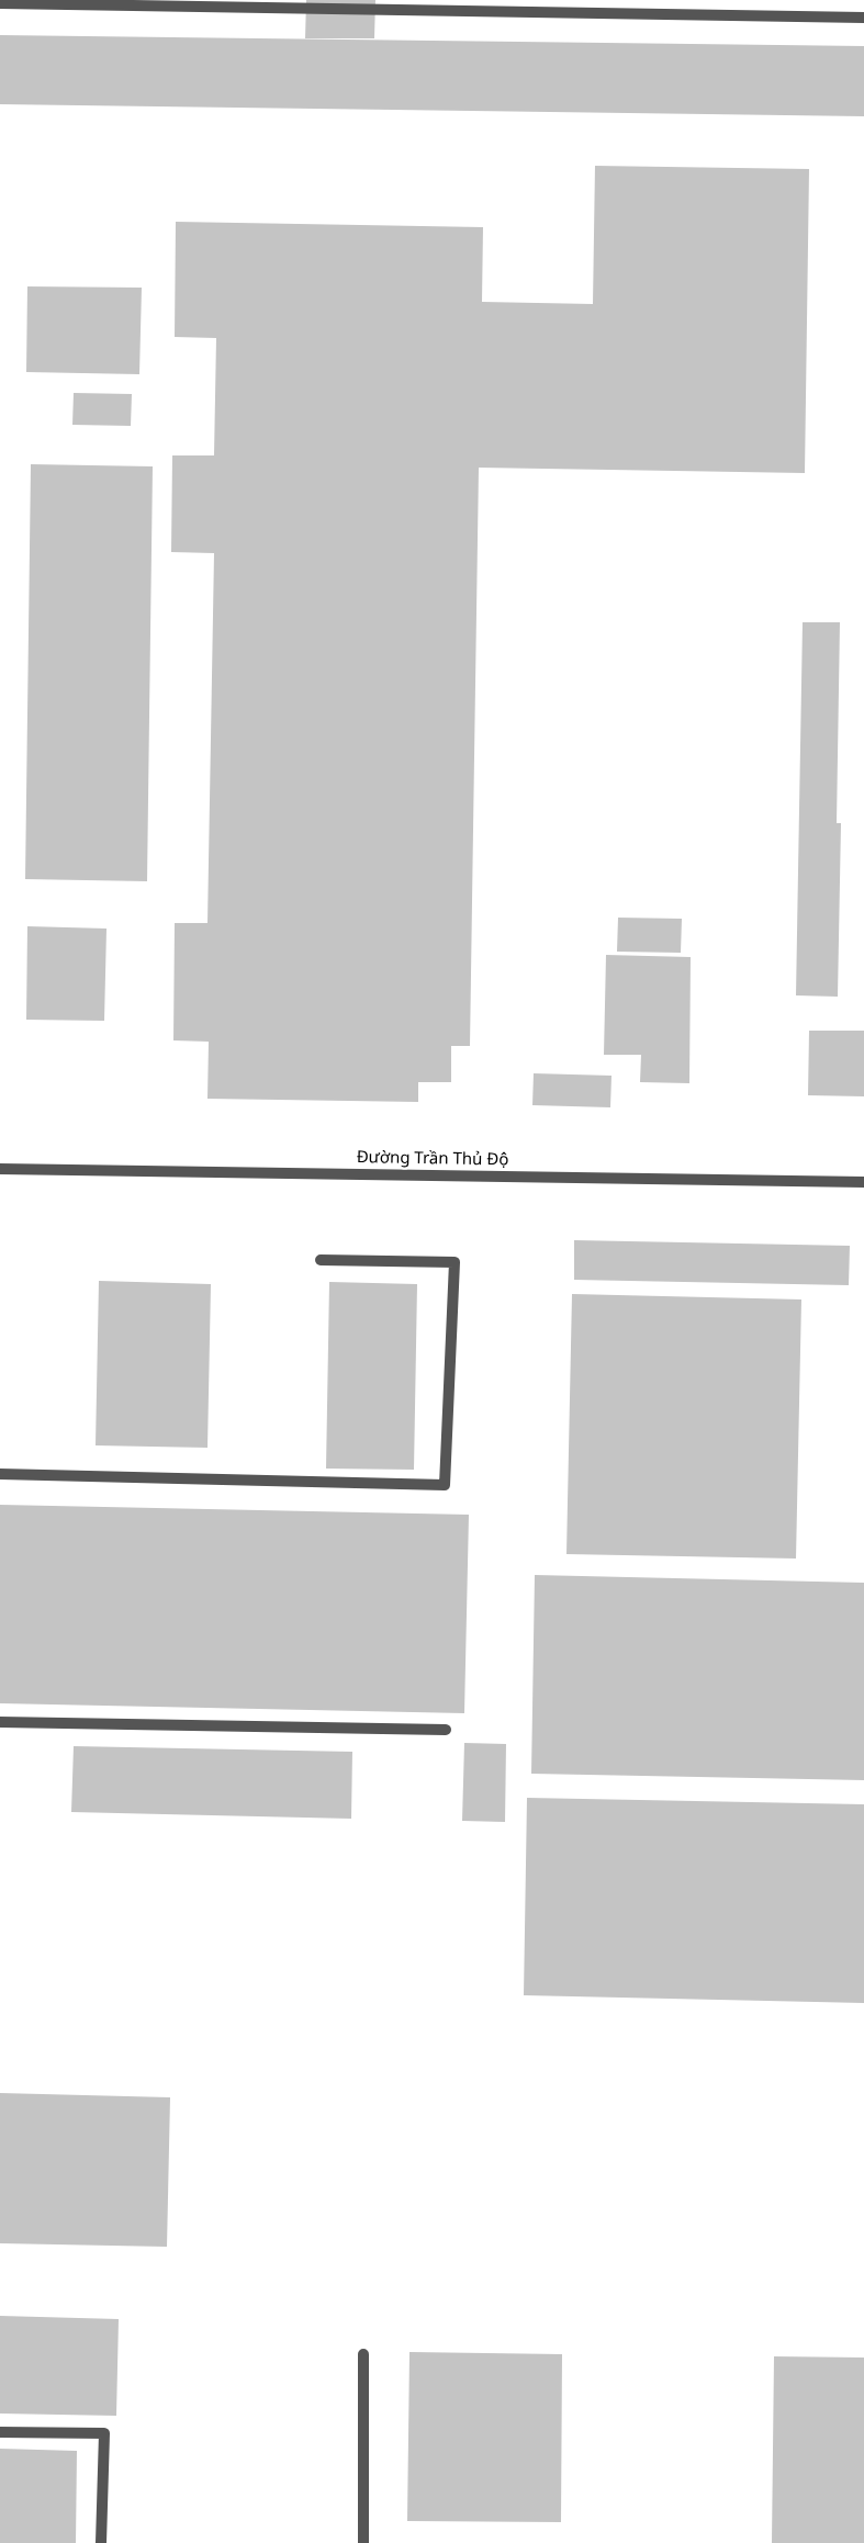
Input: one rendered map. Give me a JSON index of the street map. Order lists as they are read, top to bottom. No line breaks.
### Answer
{"streets":{"street":["Đường Trần Thủ Độ"]}}
